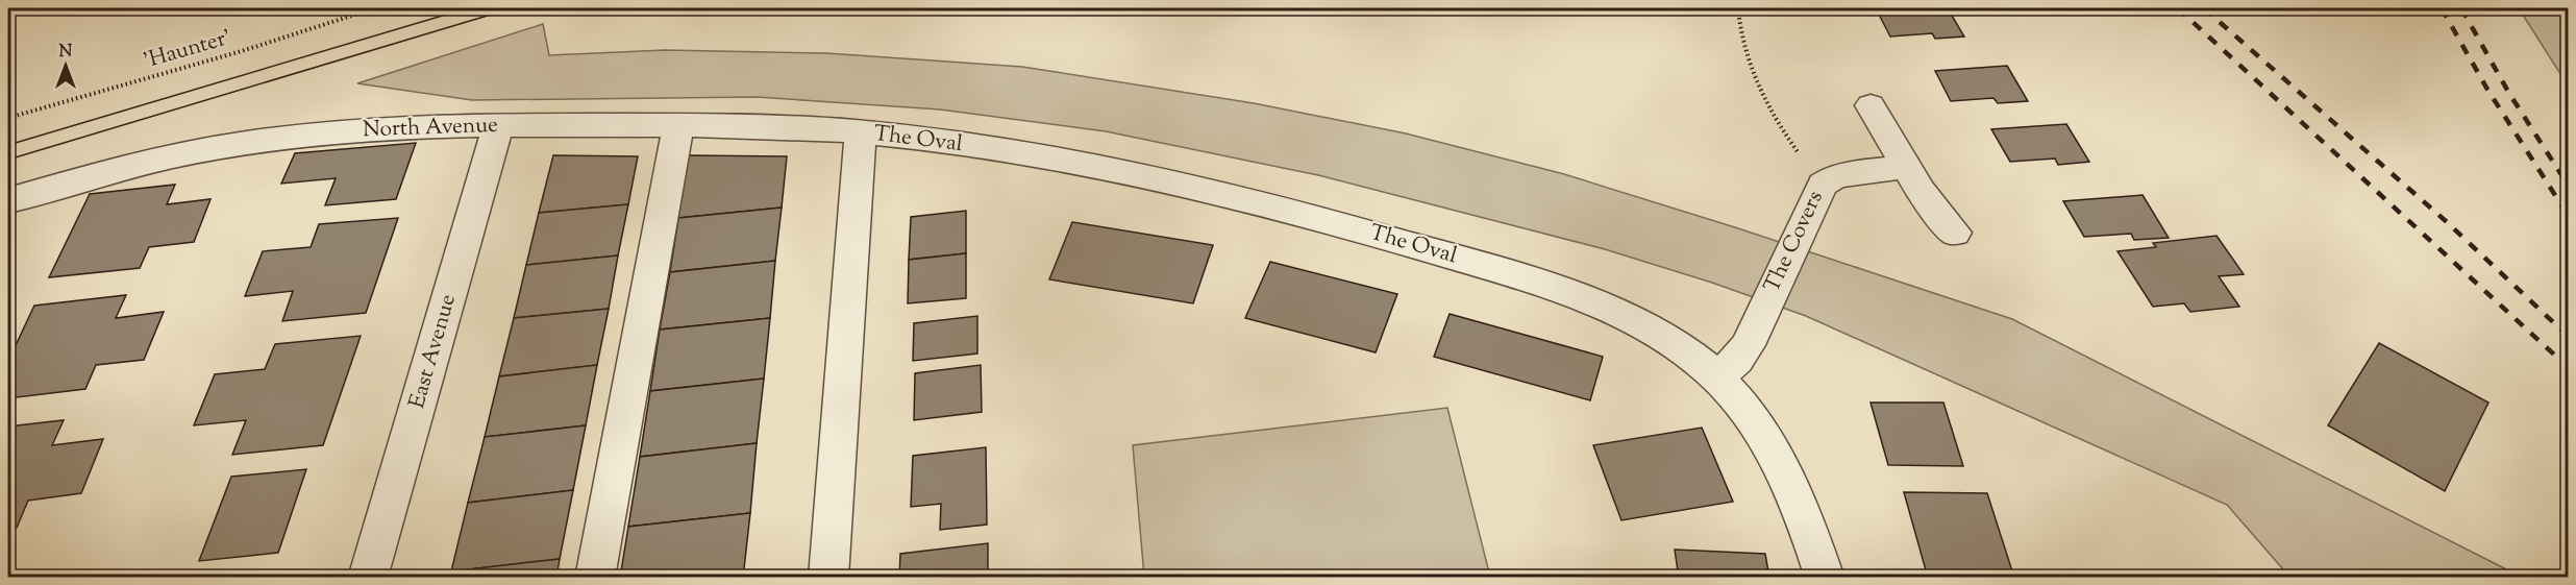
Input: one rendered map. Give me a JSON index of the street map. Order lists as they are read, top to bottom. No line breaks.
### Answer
{"streets":{"street":["North Avenue","The Oval","The Covers","East Avenue"],"path":["'Haunter'"]},"crossings":[["North Avenue","The Oval"],["North Avenue","East Avenue"],["The Oval","The Covers"]],"north":"top"}
